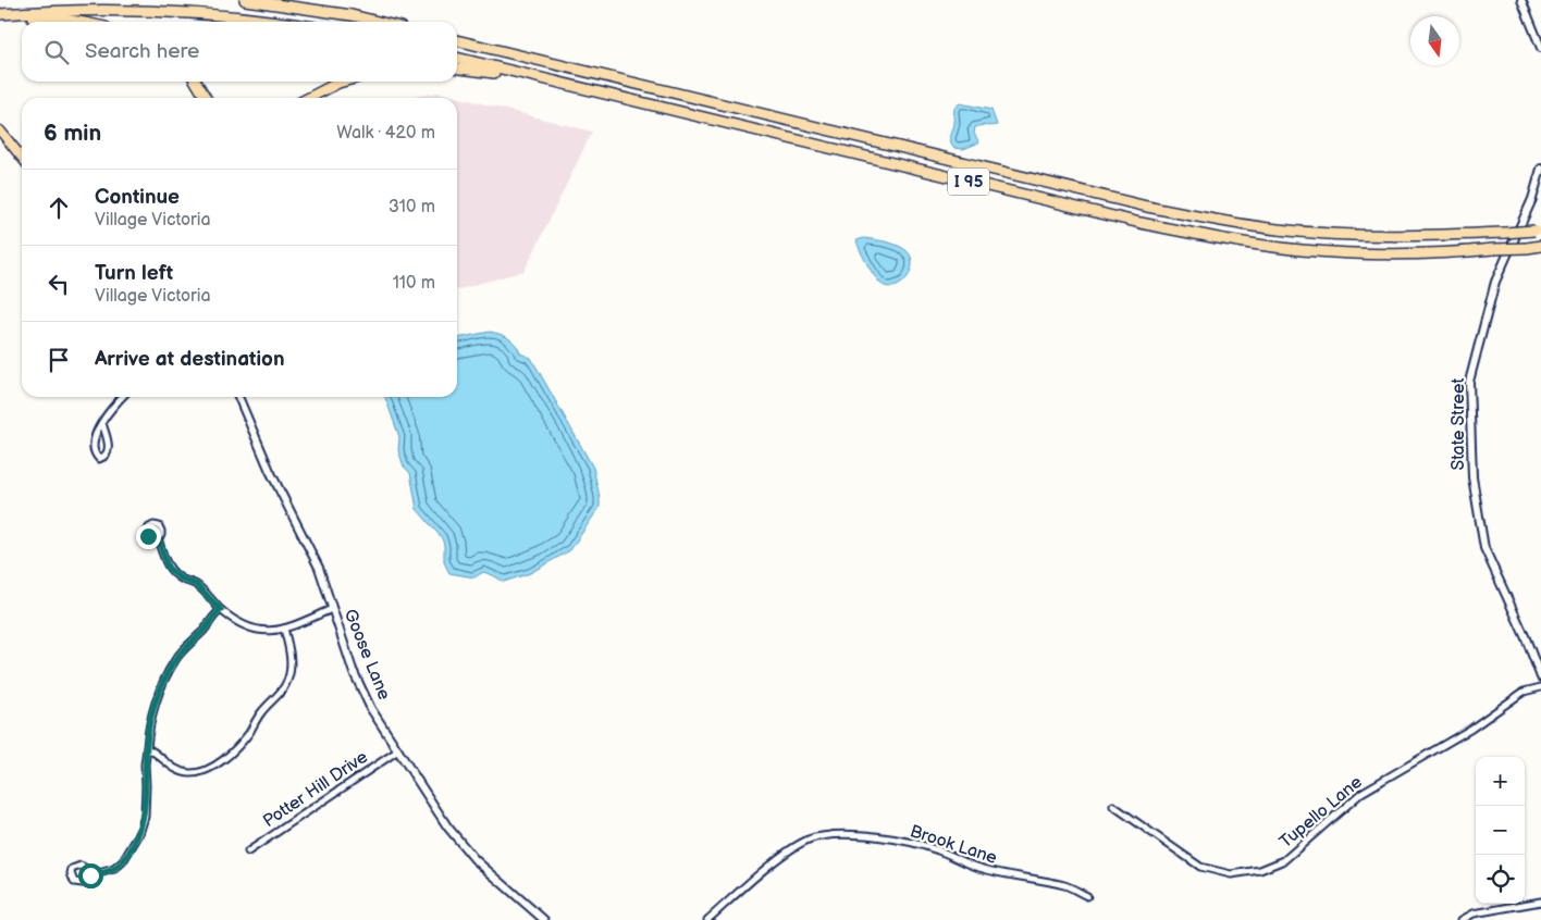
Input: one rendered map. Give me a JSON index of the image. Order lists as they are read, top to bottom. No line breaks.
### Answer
{"streets":{"highway":["I 95"],"street":["State Street","Goose Lane","Potter Hill Drive","Tupello Lane","Brook Lane"]},"crossings":[["Goose Lane","Potter Hill Drive"]],"north":"bottom","page":{"search":"Search here","heading":["6 min","Walk · 420 m"],"list":[["Continue","Village Victoria","310 m"],["Turn left","Village Victoria","110 m"],"Arrive at destination"],"map_buttons":["+","−"]}}
